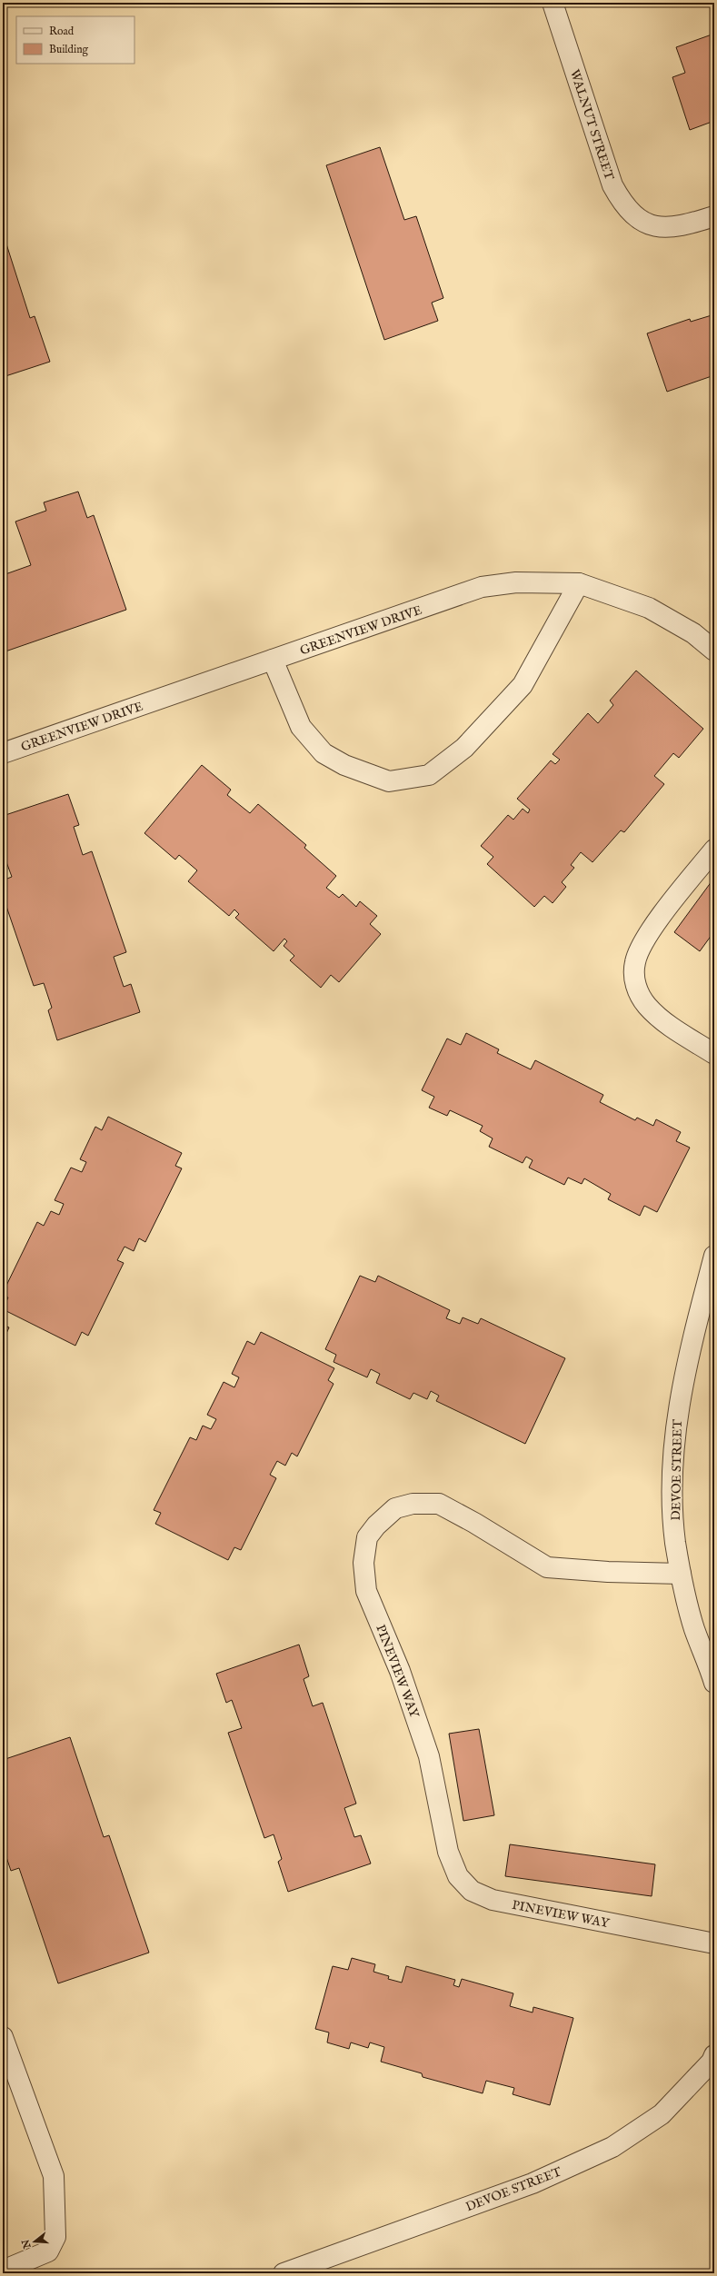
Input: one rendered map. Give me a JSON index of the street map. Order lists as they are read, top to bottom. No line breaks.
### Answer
{"streets":{"street":["WALNUT STREET","GREENVIEW DRIVE","DEVOE STREET","PINEVIEW WAY"]},"crossings":[["DEVOE STREET","PINEVIEW WAY"]],"legend":["Road","Building"],"north":"left"}
